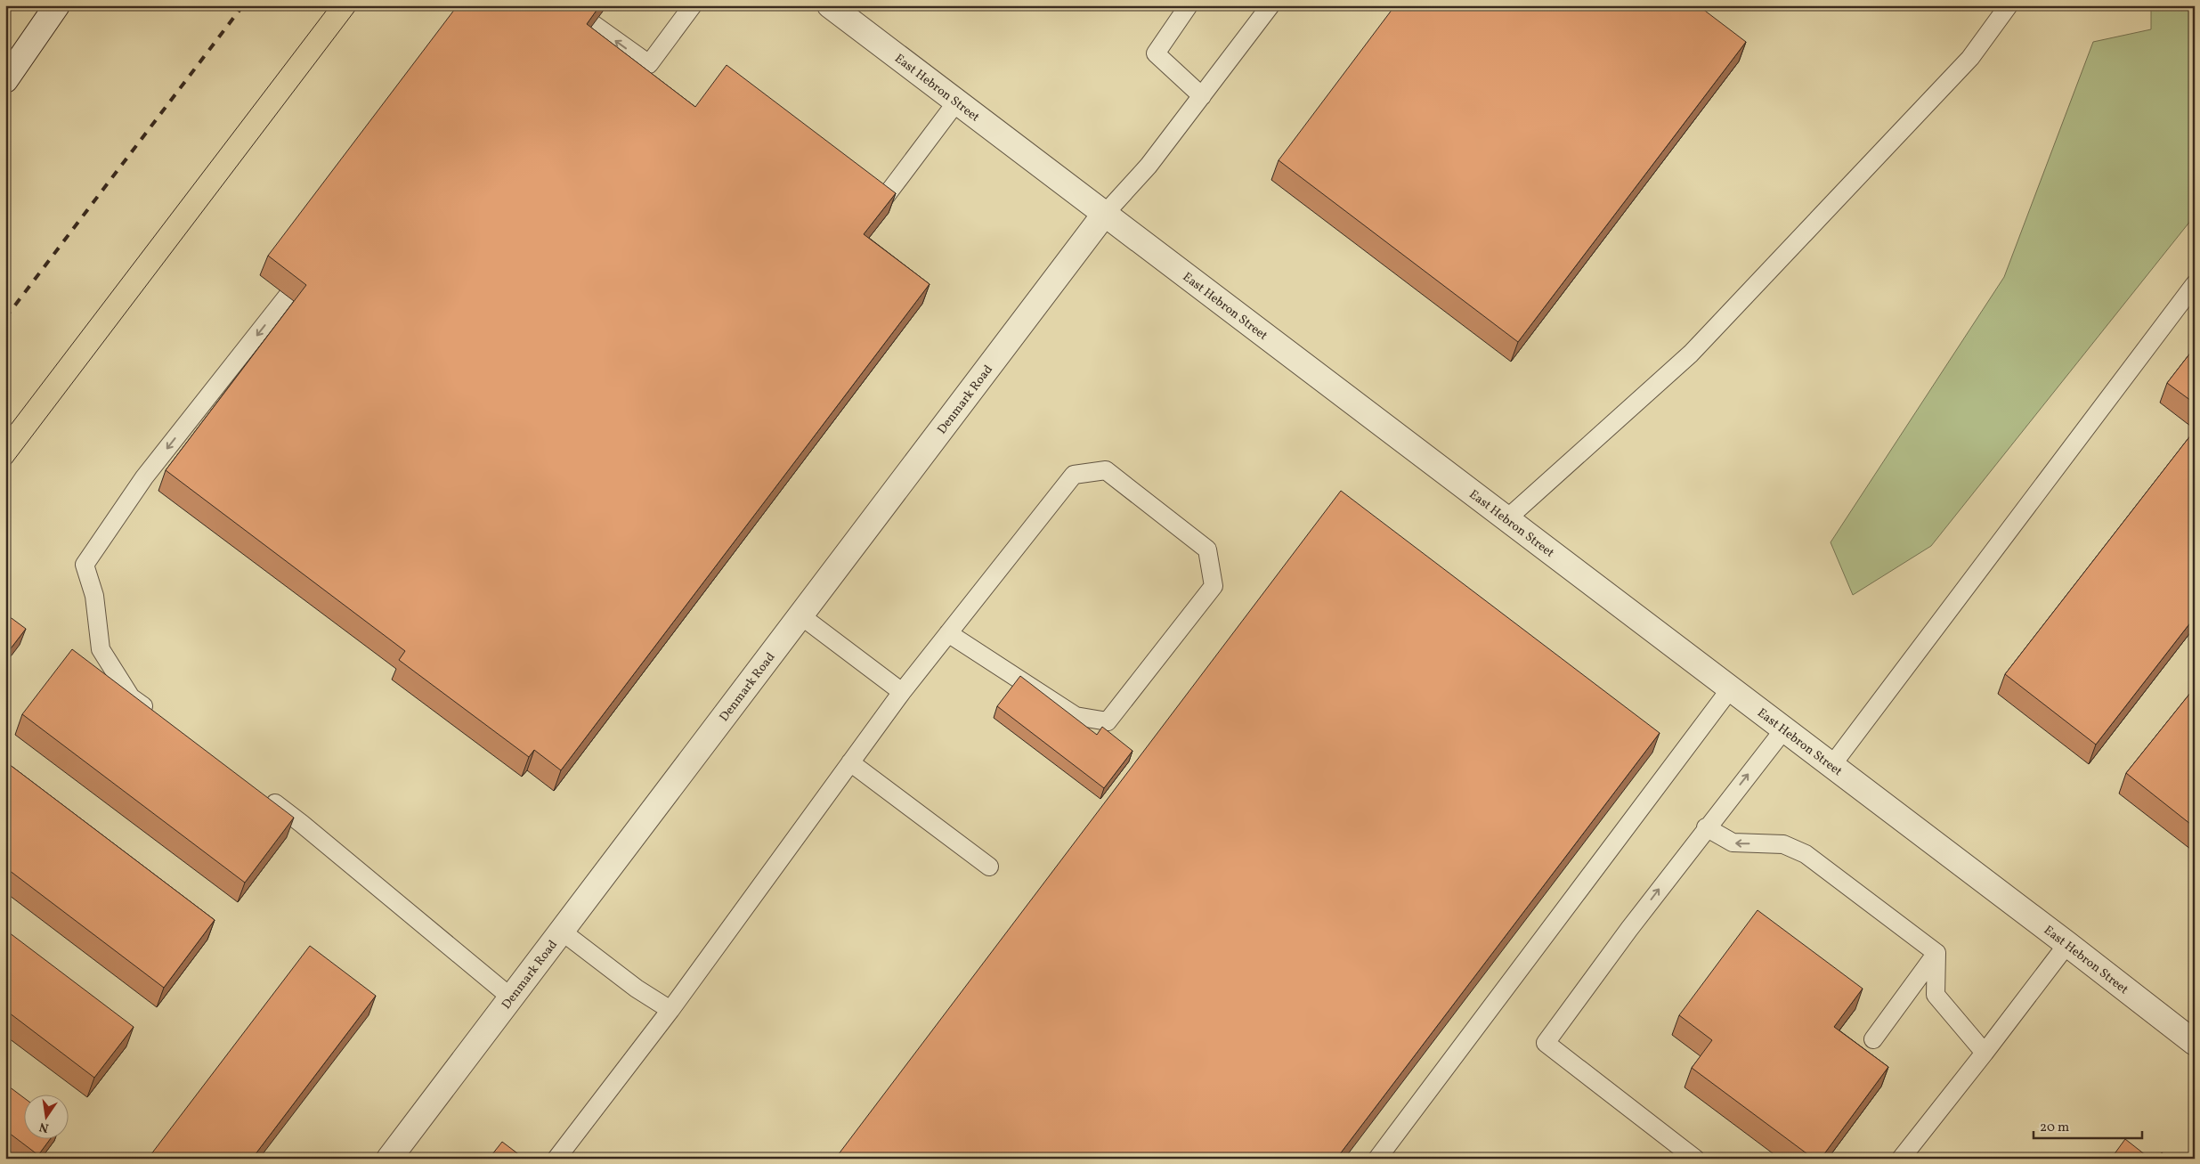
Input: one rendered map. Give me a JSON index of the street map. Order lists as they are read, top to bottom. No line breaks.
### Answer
{"streets":{"street":["East Hebron Street","Denmark Road"]},"crossings":[["East Hebron Street","Denmark Road"]],"scale_bar":"20 m","north":"bottom"}
